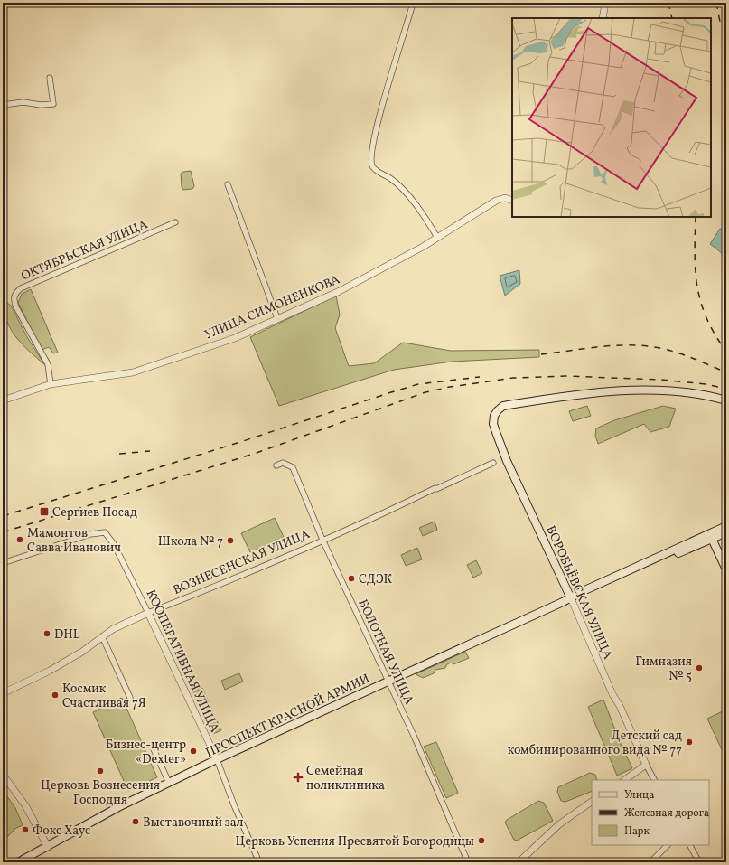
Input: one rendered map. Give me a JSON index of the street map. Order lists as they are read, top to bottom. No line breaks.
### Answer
{"streets":{"main road":["ВОРОБЬЁВСКАЯ УЛИЦА","ПРОСПЕКТ КРАСНОЙ АРМИИ"],"street":["ОКТЯБРЬСКАЯ УЛИЦА","УЛИЦА СИМОНЕНКОВА","ВОЗНЕСЕНСКАЯ УЛИЦА","БОЛОТНАЯ УЛИЦА","КООПЕРАТИВНАЯ УЛИЦА"]},"crossings":[["ОКТЯБРЬСКАЯ УЛИЦА","УЛИЦА СИМОНЕНКОВА"],["ВОЗНЕСЕНСКАЯ УЛИЦА","БОЛОТНАЯ УЛИЦА"],["ВОЗНЕСЕНСКАЯ УЛИЦА","КООПЕРАТИВНАЯ УЛИЦА"],["ВОРОБЬЁВСКАЯ УЛИЦА","ПРОСПЕКТ КРАСНОЙ АРМИИ"],["БОЛОТНАЯ УЛИЦА","ПРОСПЕКТ КРАСНОЙ АРМИИ"],["КООПЕРАТИВНАЯ УЛИЦА","ПРОСПЕКТ КРАСНОЙ АРМИИ"]],"places":{"transit":["Сергиев Посад"],"other":["Мамонтов Савва Иванович","Школа № 7","СДЭК","DHL","Гимназия № 5","Космик Счастливая 7Я","Детский сад комбинированного вида № 77","Бизнес-центр «Dexter»","Церковь Вознесения Господня","Выставочный зал","Фокс Хаус","Церковь Успения Пресвятой Богородицы"],"health":["Семейная поликлиника"]},"legend":["Улица","Железная дорога","Парк"]}
